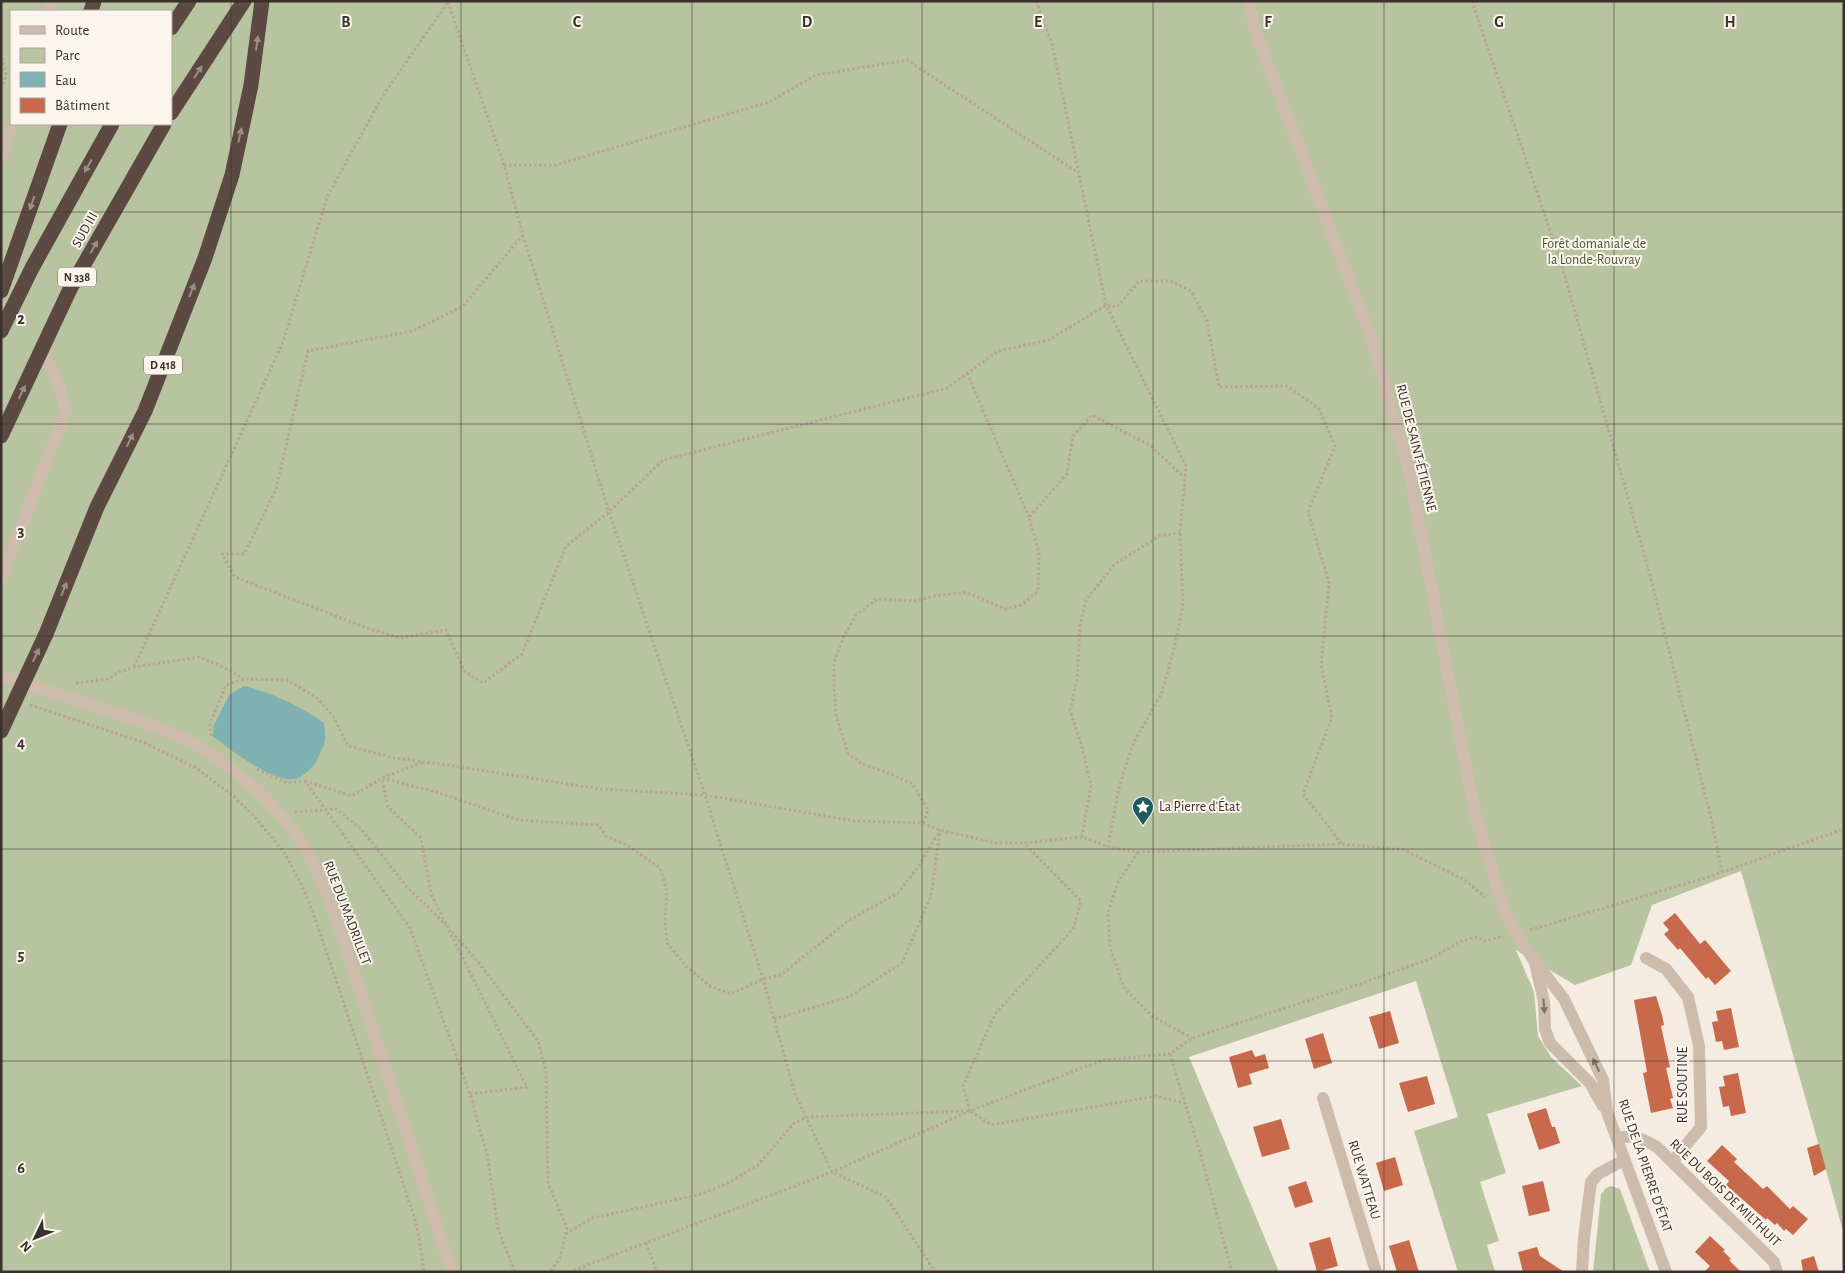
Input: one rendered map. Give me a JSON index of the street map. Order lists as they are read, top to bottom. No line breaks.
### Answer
{"streets":{"highway":["SUD III","N 338","D 418"],"street":["RUE DE SAINT-ÉTIENNE","RUE DU MADRILLET","RUE SOUTINE","RUE DE LA PIERRE D'ÉTAT","RUE WATTEAU","RUE DU BOIS DE MILTHUIT"]},"crossings":[["RUE DE SAINT-ÉTIENNE","RUE DE LA PIERRE D'ÉTAT"],["RUE SOUTINE","RUE DU BOIS DE MILTHUIT"],["RUE DE LA PIERRE D'ÉTAT","RUE DU BOIS DE MILTHUIT"]],"parks":["Forêt domaniale de la Londe-Rouvray"],"places":{"place":["La Pierre d'État"]},"legend":["Route","Parc","Eau","Bâtiment"],"north":"bottom left","grid":{"columns":["B","C","D","E","F","G","H"],"rows":["2","3","4","5","6"]}}
